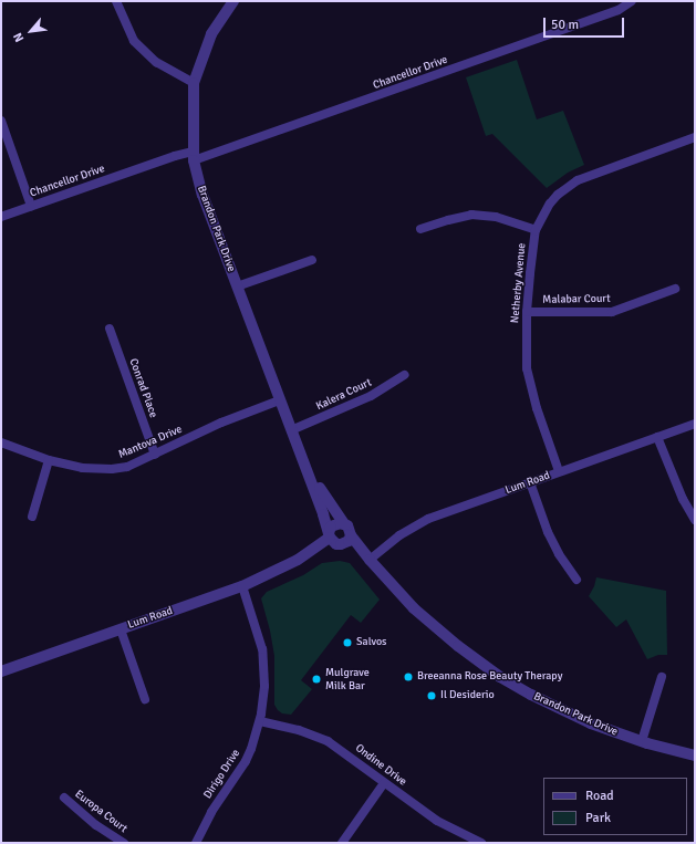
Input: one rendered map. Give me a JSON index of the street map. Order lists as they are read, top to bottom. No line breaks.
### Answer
{"streets":{"street":["Chancellor Drive","Brandon Park Drive","Netherby Avenue","Malabar Court","Conrad Place","Kalera Court","Mantova Drive","Lum Road","Ondine Drive","Dirigo Drive","Europa Court"]},"crossings":[["Chancellor Drive","Brandon Park Drive"],["Brandon Park Drive","Kalera Court"],["Brandon Park Drive","Mantova Drive"],["Brandon Park Drive","Lum Road"],["Netherby Avenue","Malabar Court"],["Netherby Avenue","Lum Road"],["Conrad Place","Mantova Drive"],["Lum Road","Dirigo Drive"],["Ondine Drive","Dirigo Drive"]],"places":["Salvos","Breeanna Rose Beauty Therapy","Mulgrave Milk Bar","Il Desiderio"],"legend":["Road","Park"],"scale_bar":"50 m","north":"bottom left"}
